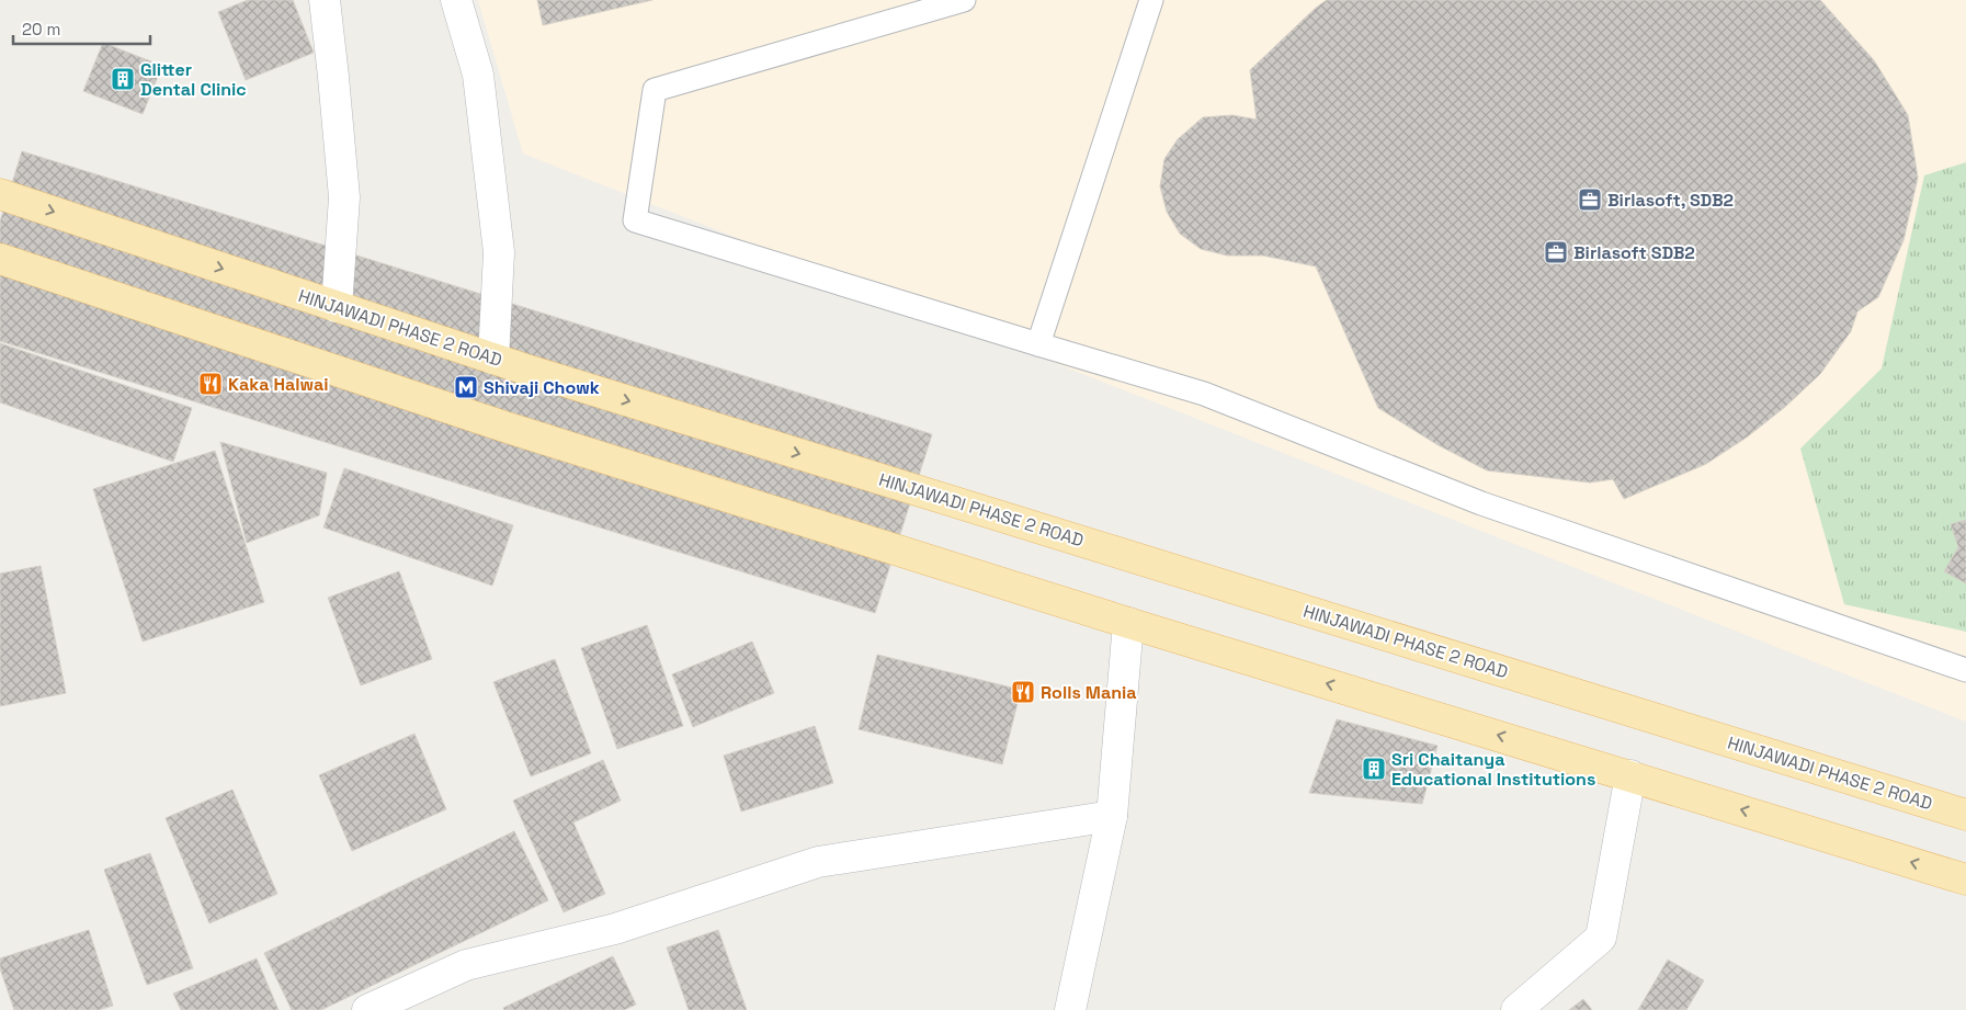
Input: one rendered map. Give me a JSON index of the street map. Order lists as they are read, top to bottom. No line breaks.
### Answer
{"streets":{"main road":["HINJAWADI PHASE 2 ROAD"]},"places":{"building":["Glitter Dental Clinic","Sri Chaitanya Educational Institutions"],"office":["Birlasoft, SDB2","Birlasoft SDB2"],"restaurant":["Kaka Halwai","Rolls Mania"],"metro station":["Shivaji Chowk"]},"scale_bar":"20 m"}
